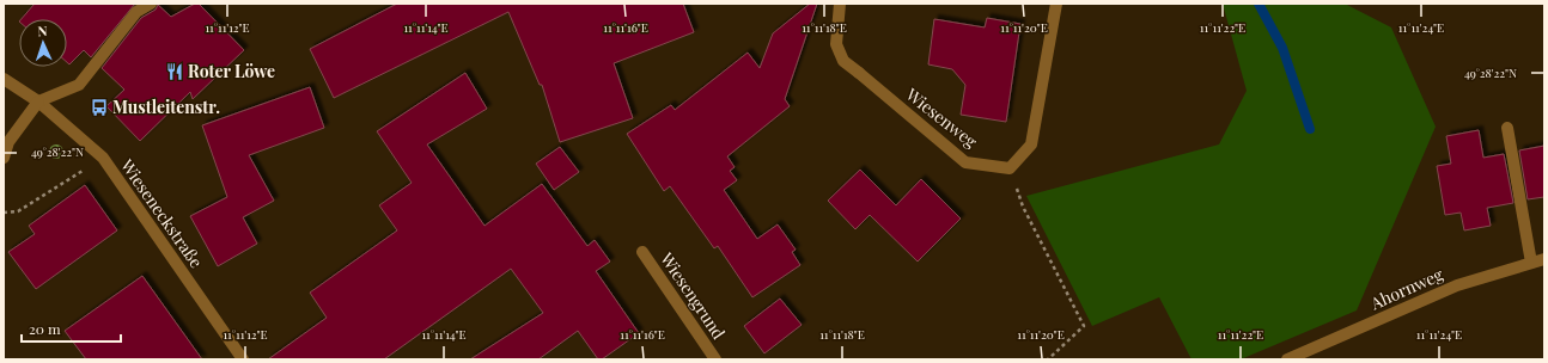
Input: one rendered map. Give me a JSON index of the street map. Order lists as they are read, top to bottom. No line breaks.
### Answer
{"streets":{"street":["Wiesenweg","Wieseneckstraße","Ahornweg","Wiesengrund"]},"places":{"restaurant":["Roter Löwe"],"bus stop":["Mustleitenstr."]},"scale_bar":"20 m","north":"top","coordinates":["11°11'12\"E","11°11'14\"E","11°11'16\"E","11°11'18\"E","11°11'20\"E","11°11'22\"E","11°11'24\"E","49°28'22\"N"]}
